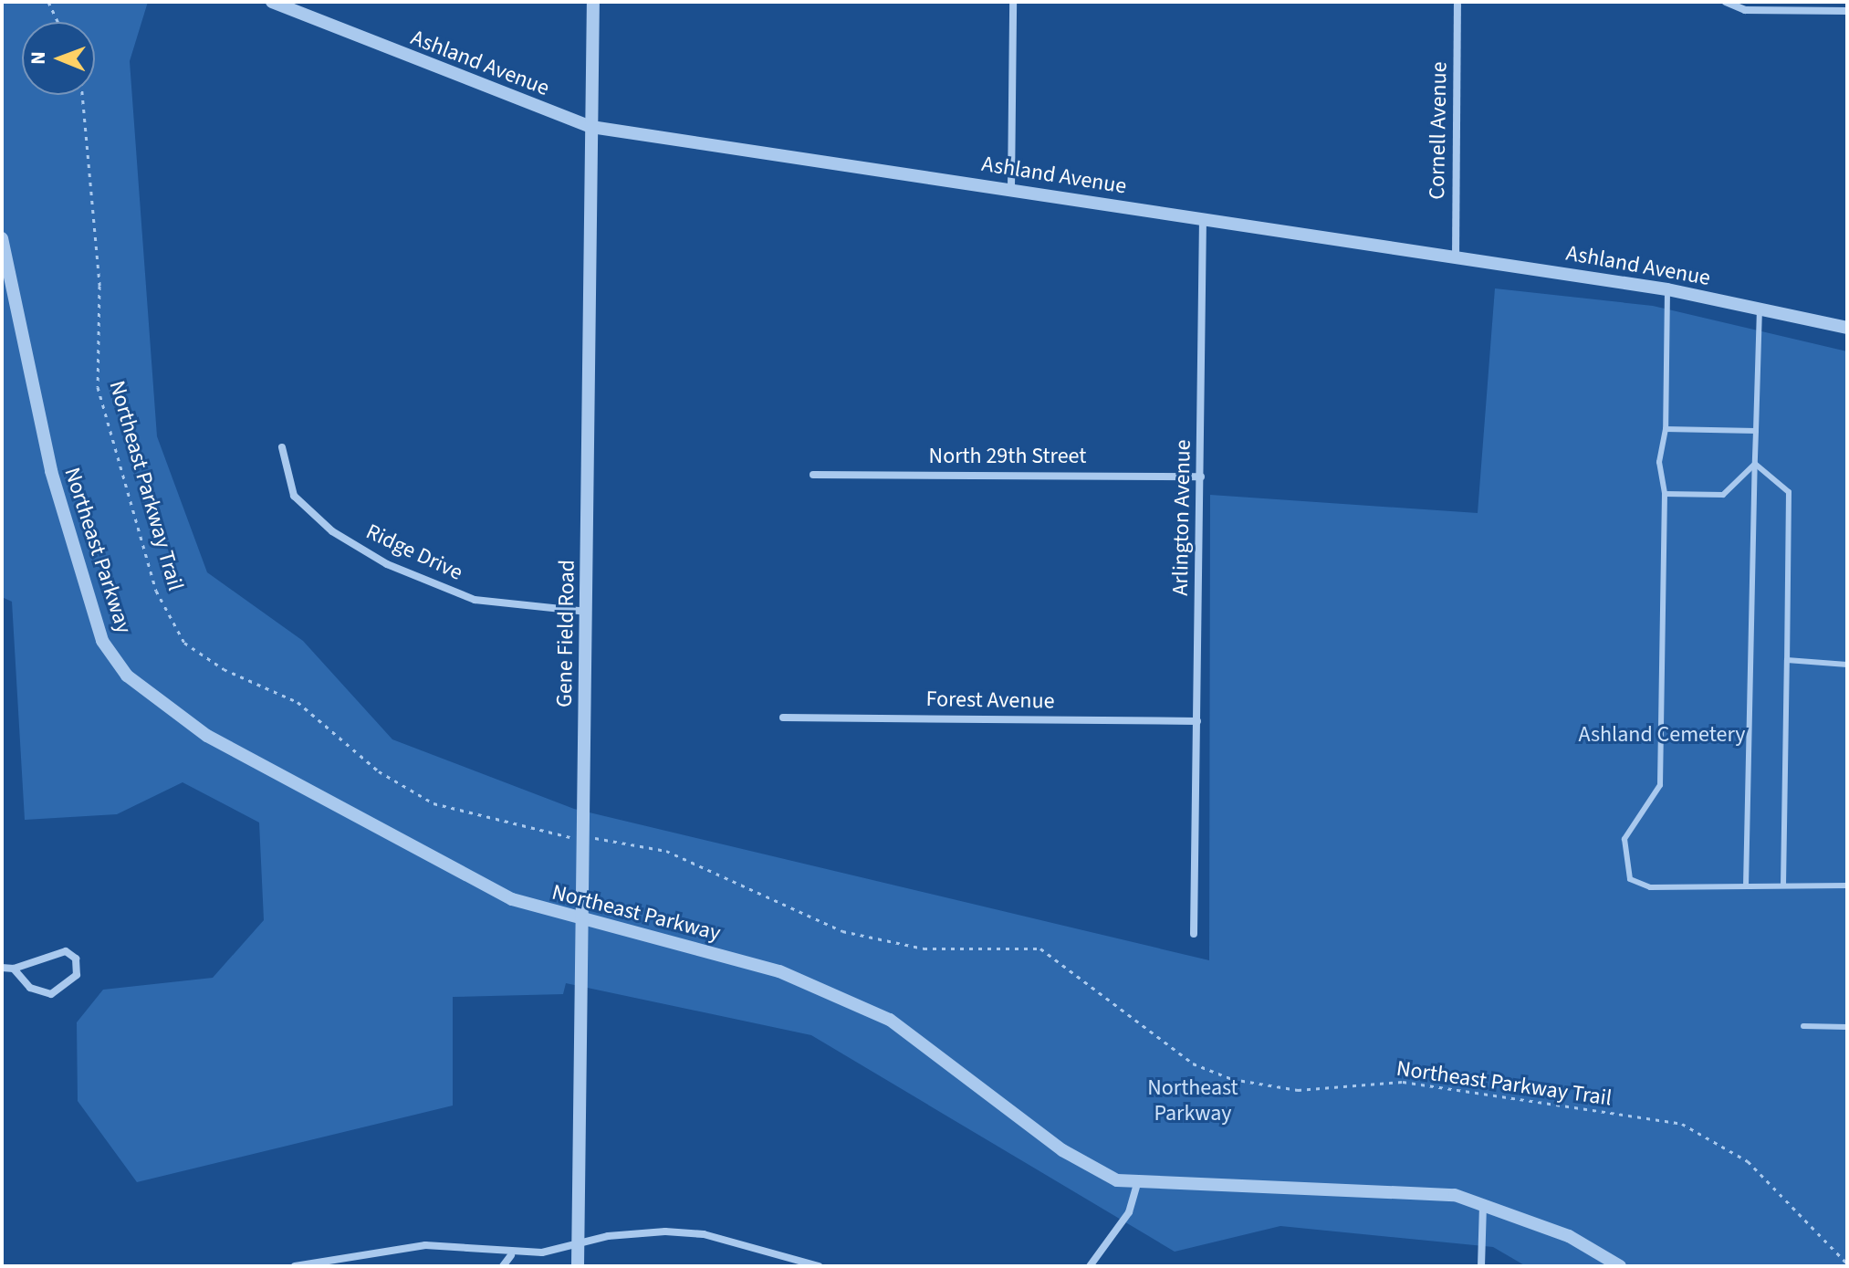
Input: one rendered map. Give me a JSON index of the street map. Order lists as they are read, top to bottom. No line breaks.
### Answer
{"streets":{"street":["Ashland Avenue","Cornell Avenue","North 29th Street","Arlington Avenue","Northeast Parkway","Ridge Drive","Gene Field Road","Forest Avenue"],"path":["Northeast Parkway Trail"]},"crossings":[["Ashland Avenue","Cornell Avenue"],["Ashland Avenue","Arlington Avenue"],["Ashland Avenue","Gene Field Road"],["North 29th Street","Arlington Avenue"],["Northeast Parkway Trail","Gene Field Road"],["Arlington Avenue","Forest Avenue"],["Ridge Drive","Gene Field Road"]],"parks":["Ashland Cemetery","Northeast Parkway"],"north":"left"}
